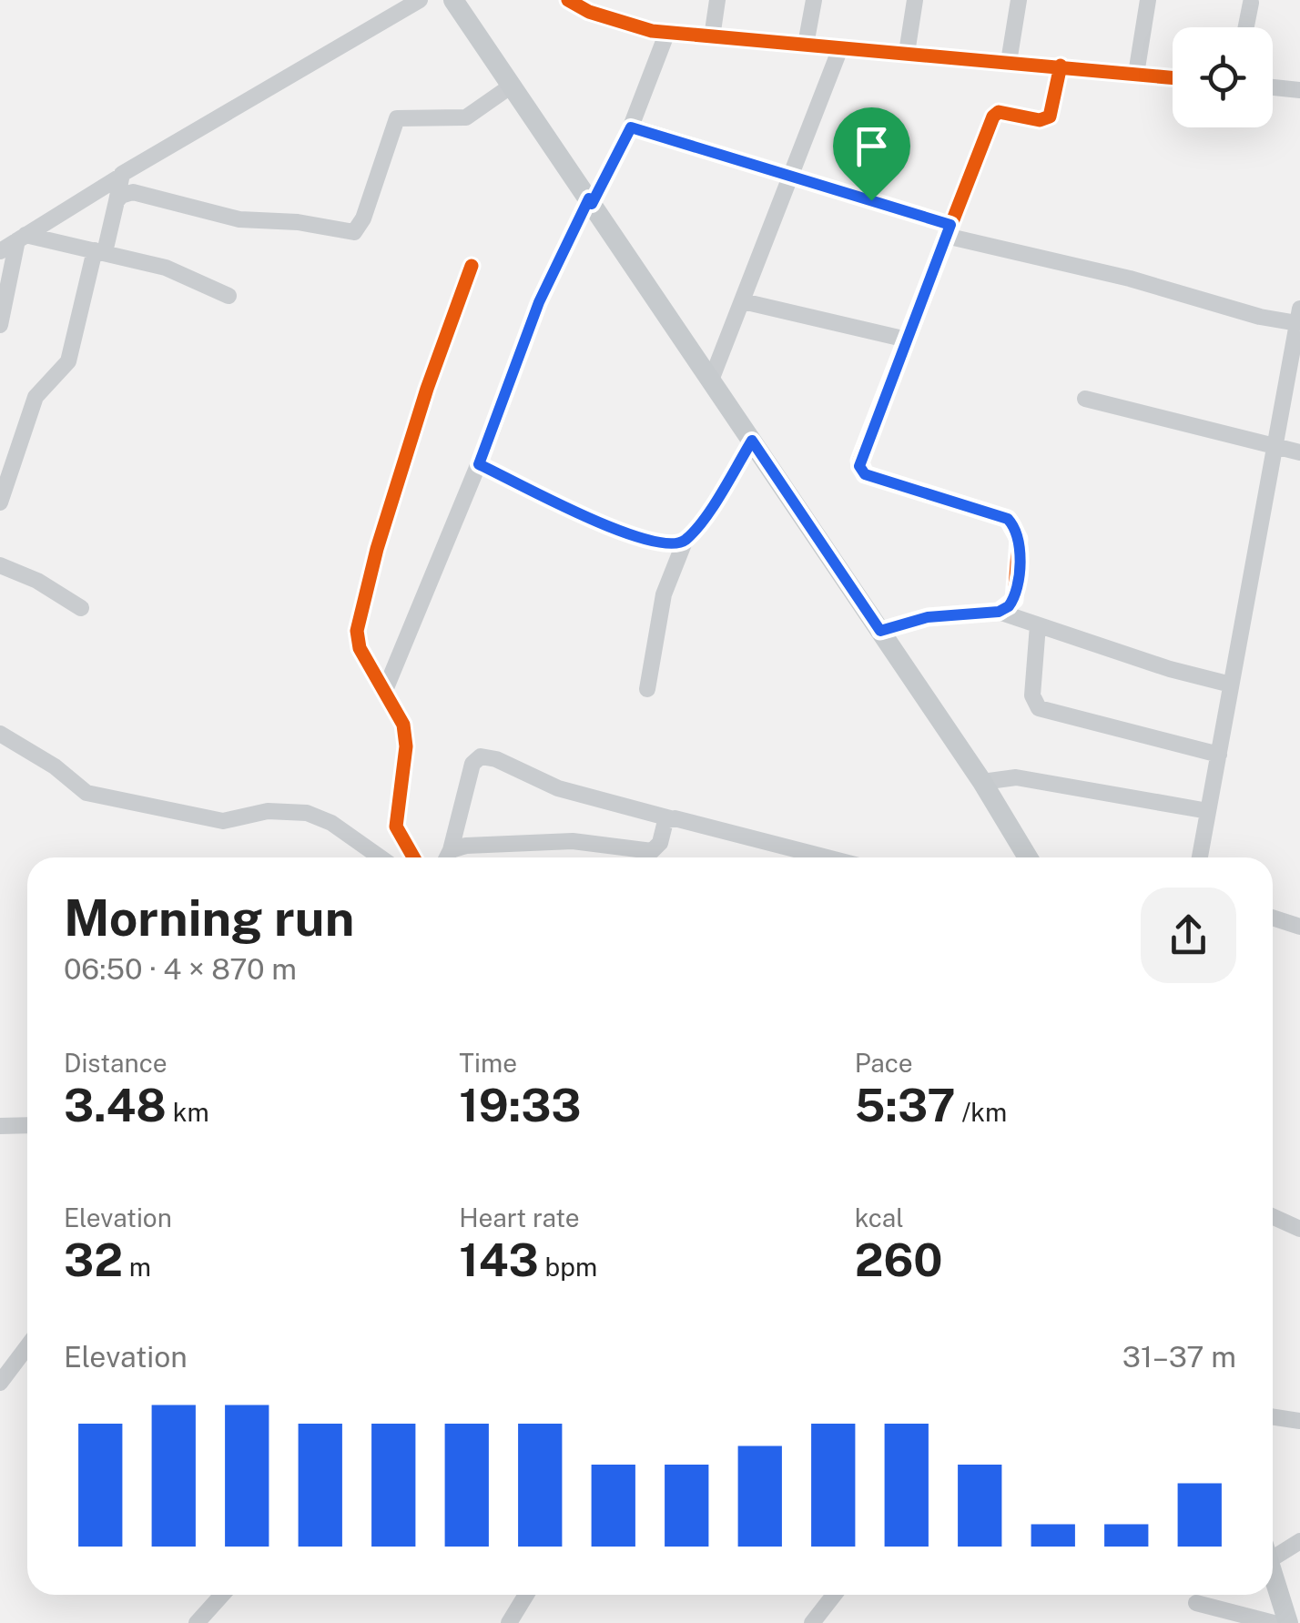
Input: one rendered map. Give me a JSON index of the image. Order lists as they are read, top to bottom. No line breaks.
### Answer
{"page":{"heading":["Morning run","06:50 · 4 × 870 m"],"stats":[["Distance","3.48 km"],["Time","19:33"],["Pace","5:37 /km"],["Elevation","32 m"],["Heart rate","143 bpm"],["kcal","260"]],"chart":["Elevation","31–37 m"]}}
